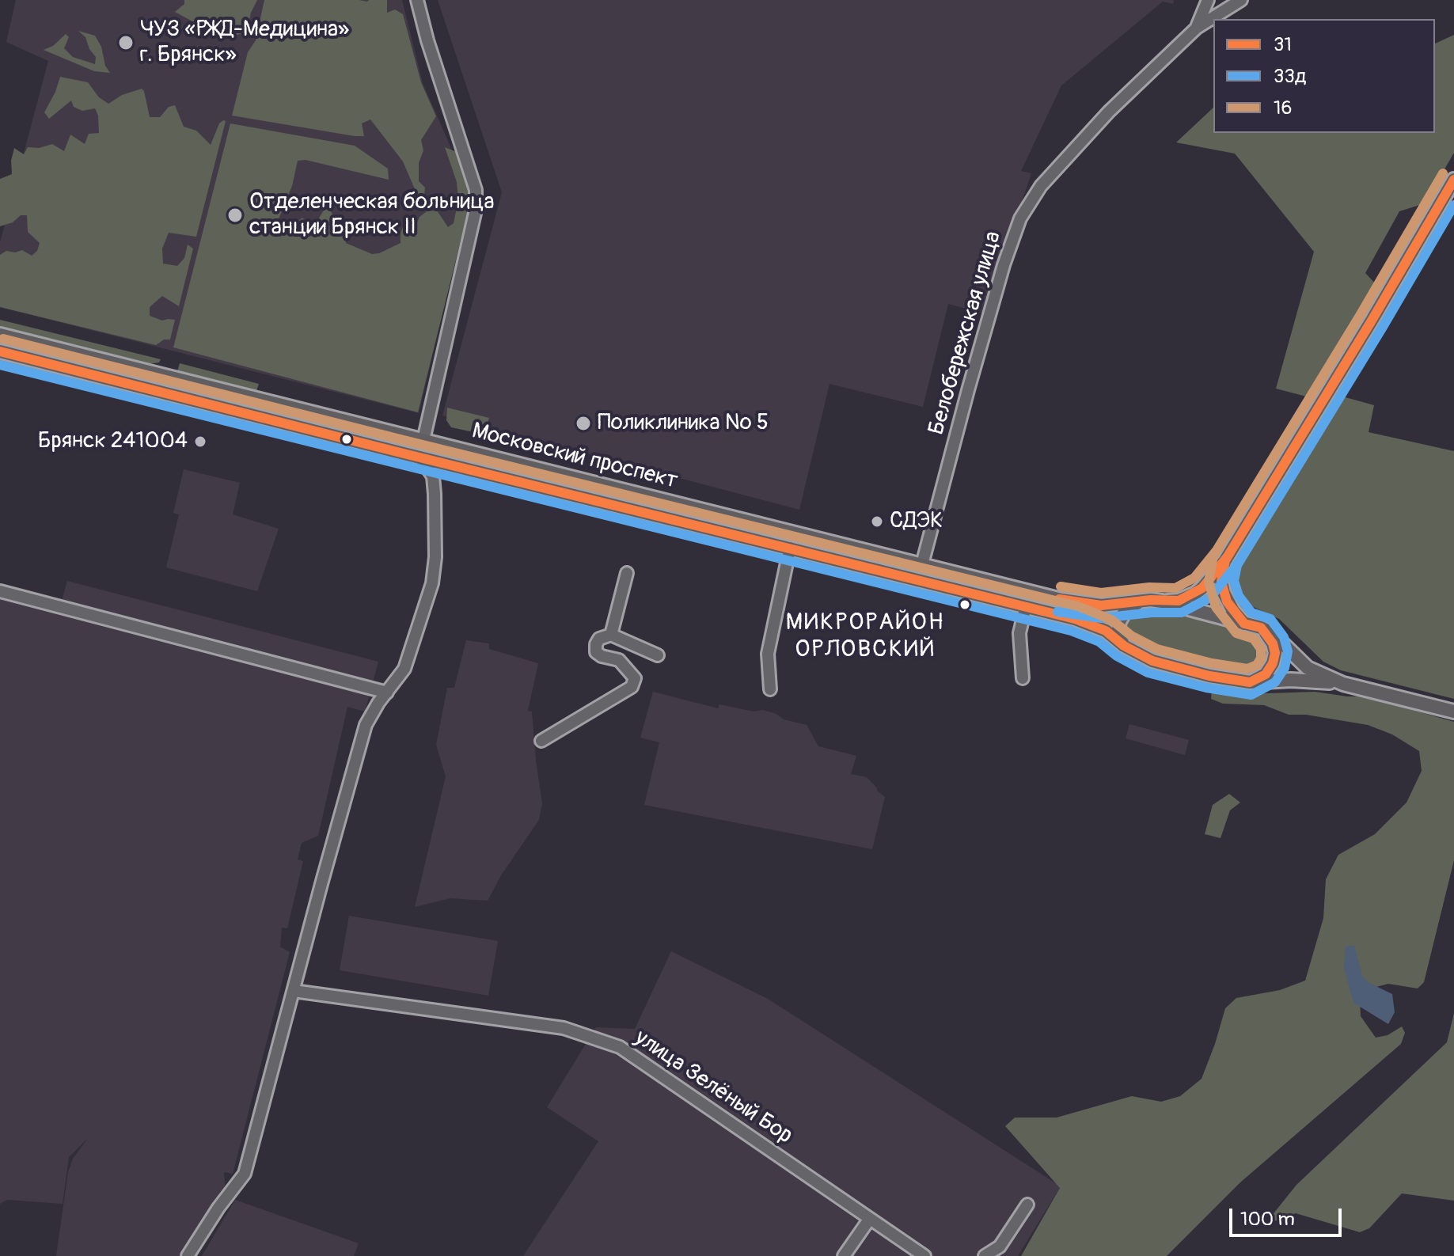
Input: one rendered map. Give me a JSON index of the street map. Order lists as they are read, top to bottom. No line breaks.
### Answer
{"streets":{"main road":["Московский проспект"],"street":["Белобережская улица","улица Зелёный Бор"]},"crossings":[["Белобережская улица","Московский проспект"]],"districts":["МИКРОРАЙОН ОРЛОВСКИЙ"],"places":["ЧУЗ «РЖД-Медицина» г. Брянск»","Отделенческая больница станции Брянск II","Поликлиника № 5","Брянск 241004","СДЭК"],"lines":["transit line 16","transit line 31","transit line 33д"],"legend":["31","33д","16"],"scale_bar":"100 m"}
